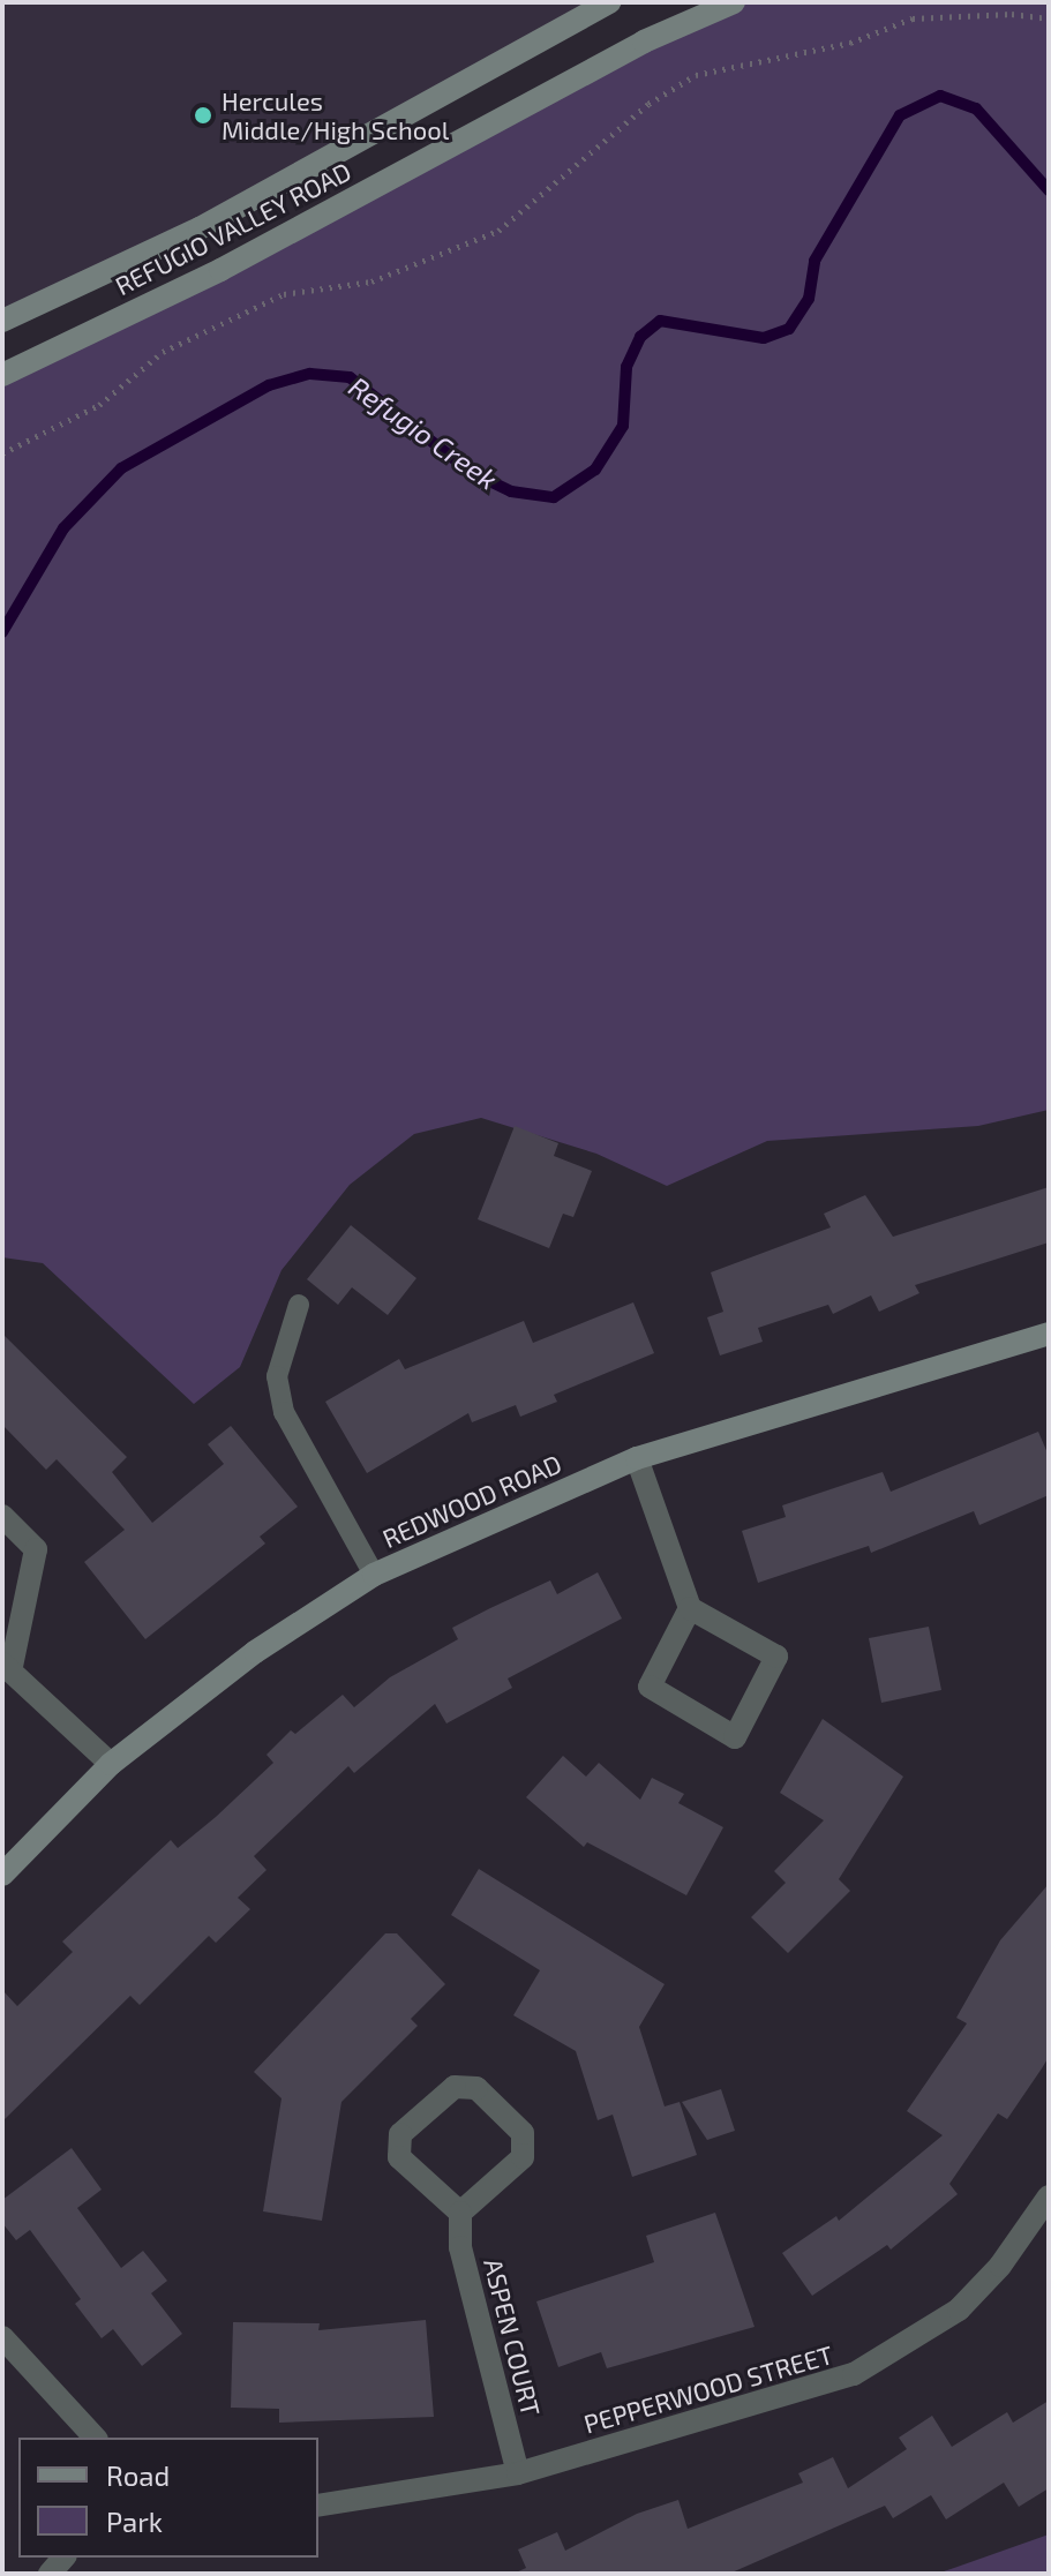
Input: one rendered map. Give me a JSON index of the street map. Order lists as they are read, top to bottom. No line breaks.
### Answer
{"streets":{"street":["REFUGIO VALLEY ROAD","REDWOOD ROAD","ASPEN COURT","PEPPERWOOD STREET"]},"crossings":[["ASPEN COURT","PEPPERWOOD STREET"]],"water":["Refugio Creek"],"places":["Hercules Middle/High School"],"legend":["Road","Park"]}
